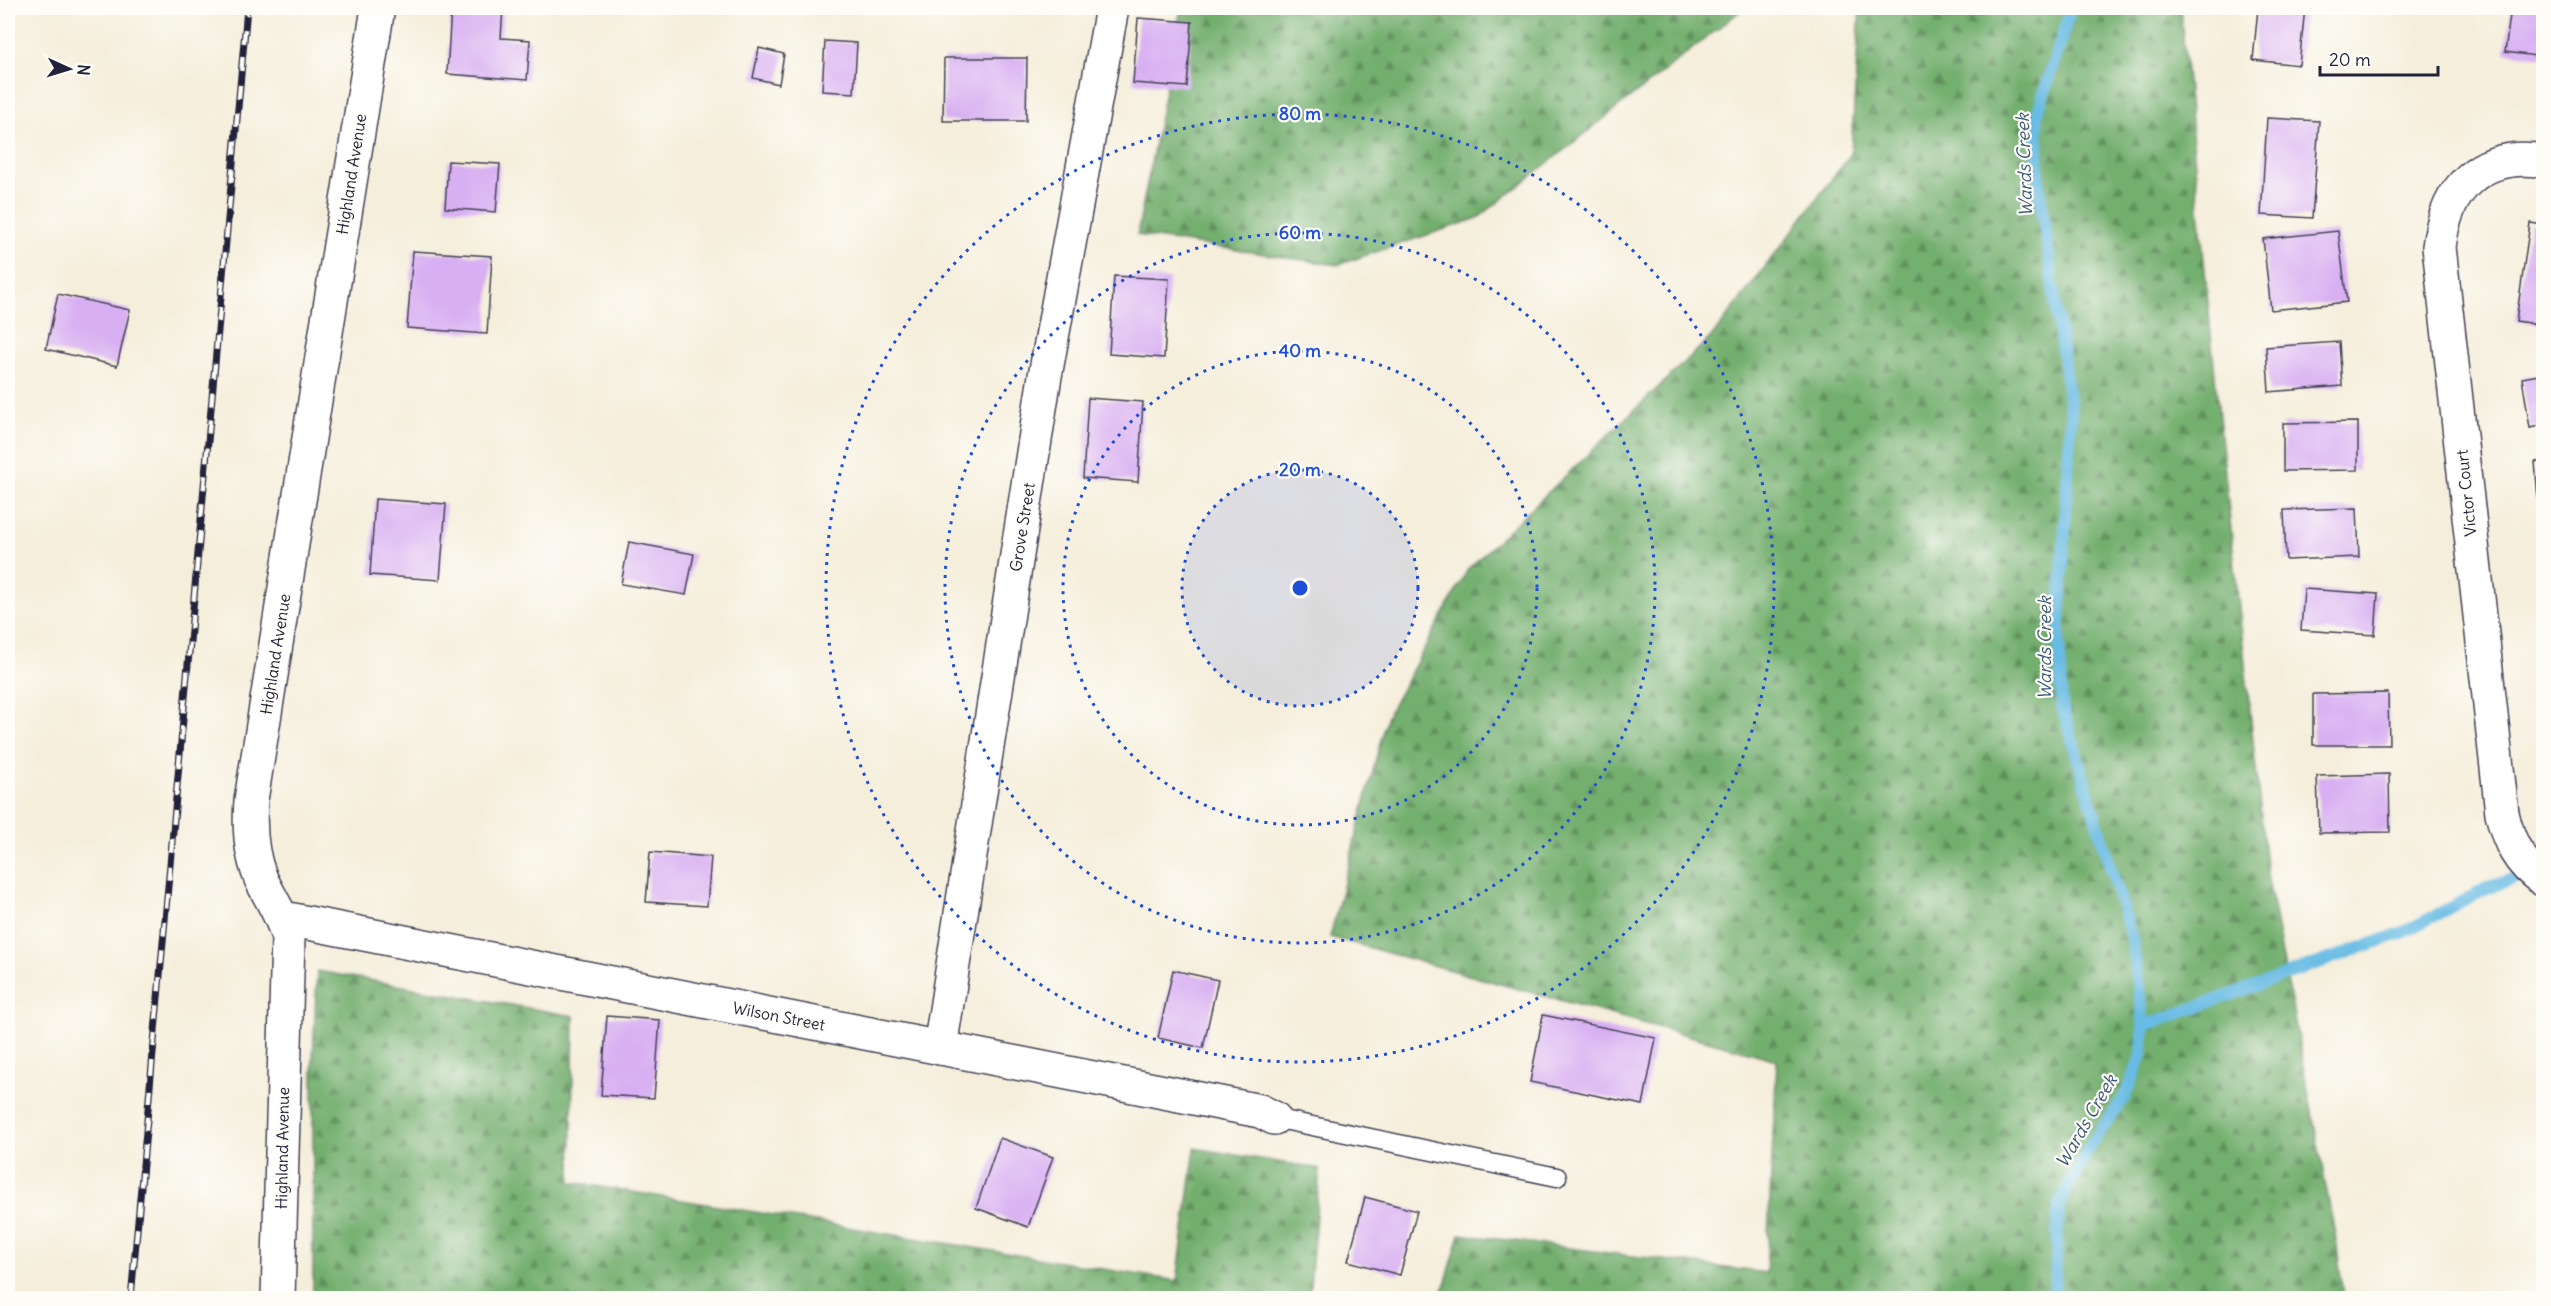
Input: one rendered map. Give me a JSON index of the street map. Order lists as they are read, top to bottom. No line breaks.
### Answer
{"streets":{"street":["Highland Avenue","Victor Court","Grove Street","Wilson Street"]},"crossings":[["Highland Avenue","Wilson Street"],["Grove Street","Wilson Street"]],"water":["Wards Creek"],"scale_bar":"20 m","north":"right","rings":["80 m","60 m","40 m","20 m"]}
